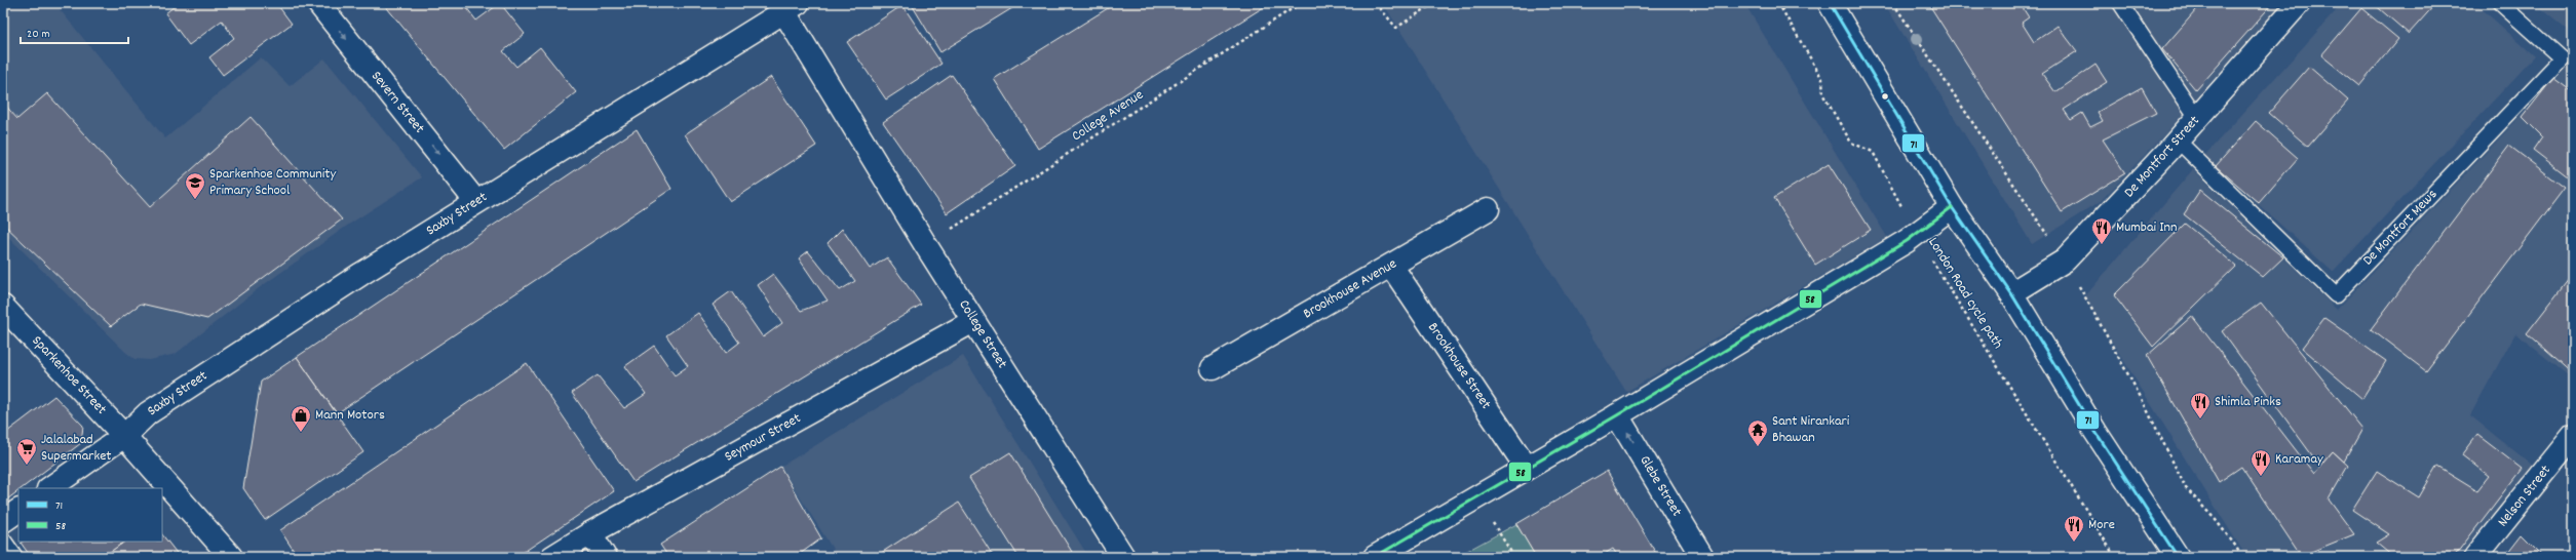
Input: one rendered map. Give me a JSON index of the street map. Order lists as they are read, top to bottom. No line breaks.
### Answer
{"streets":{"street":["Severn Street","De Montfort Street","Saxby Street","Brookhouse Avenue","College Street","Brookhouse Street","Sparkenhoe Street","Seymour Street","Glebe Street","Nelson Street"],"lane":["De Montfort Mews"],"path":["College Avenue","London Road cycle path"]},"crossings":[["Severn Street","Saxby Street"],["College Avenue","College Street"],["De Montfort Street","De Montfort Mews"],["Saxby Street","College Street"],["Saxby Street","Sparkenhoe Street"],["Brookhouse Avenue","Brookhouse Street"],["College Street","Seymour Street"]],"one_way":["Severn Street","Glebe Street"],"places":{"school or university":["Sparkenhoe Community Primary School"],"restaurant":["Mumbai Inn","Shimla Pinks","Karamay","More"],"shop":["Mann Motors"],"temple":["Sant Nirankari Bhawan"],"supermarket":["Jalalabad Supermarket"]},"lines":["transit line 71","transit line 58"],"legend":["71","58"],"scale_bar":"20 m"}
